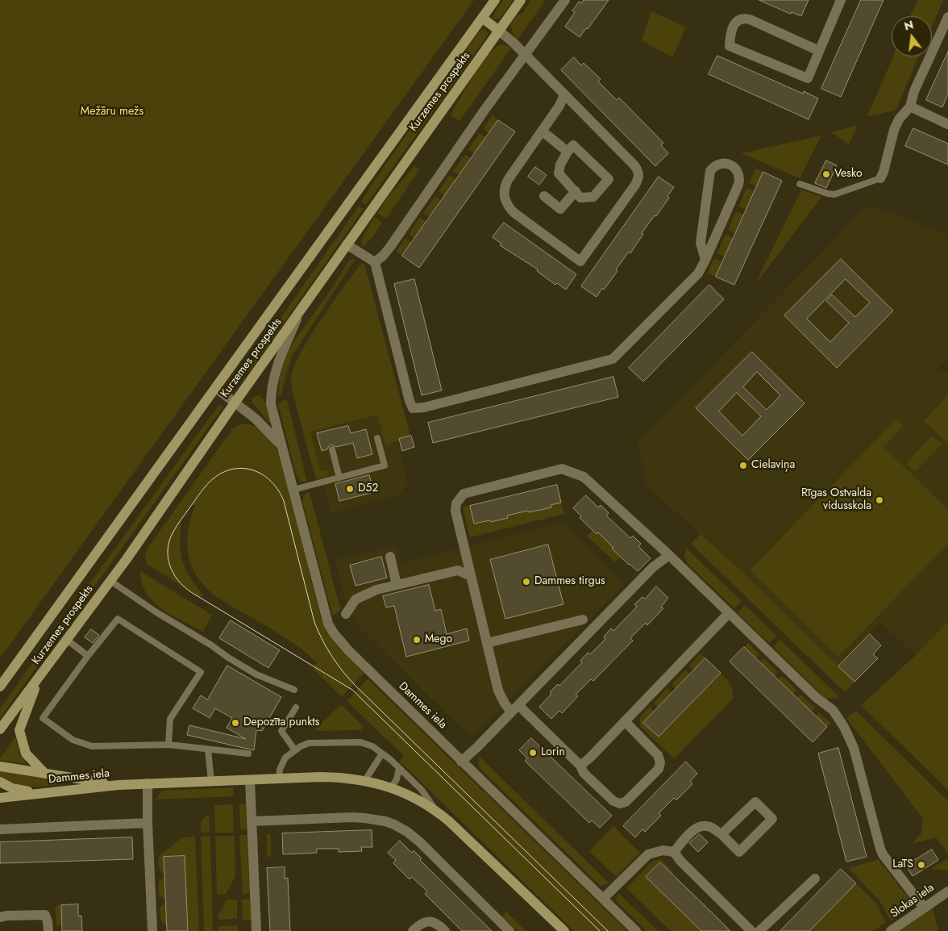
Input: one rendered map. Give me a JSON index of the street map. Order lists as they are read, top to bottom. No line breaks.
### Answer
{"streets":{"main road":["Kurzemes prospekts","Dammes iela"],"street":["Slokas iela"]},"crossings":[["Kurzemes prospekts","Dammes iela"]],"parks":["Mežāru mežs"],"places":["Vesko","Cielaviņa","D52","Rīgas Ostvalda vidusskola","Dammes tirgus","Mego","Depozīta punkts","Lorin","LaTS"],"north":"top"}
